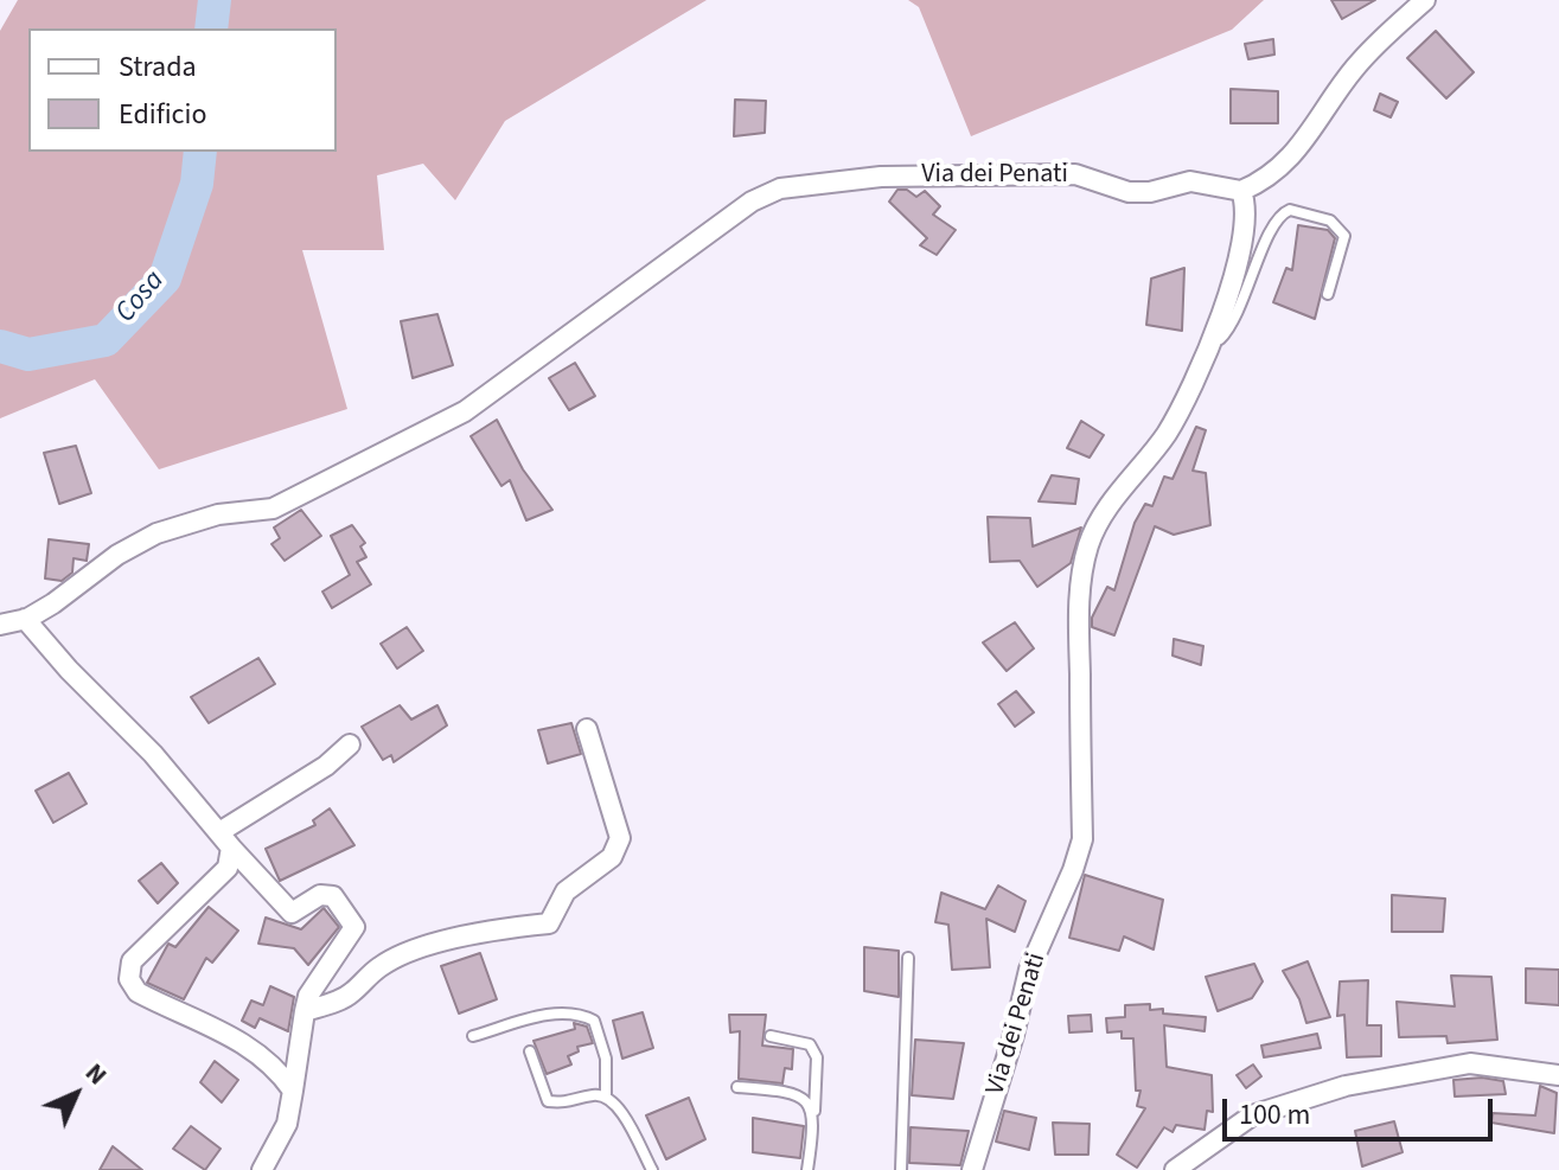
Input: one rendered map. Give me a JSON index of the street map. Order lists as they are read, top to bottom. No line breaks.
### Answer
{"streets":{"street":["Via dei Penati"]},"water":["Cosa"],"legend":["Strada","Edificio"],"scale_bar":"100 m","north":"top right"}
